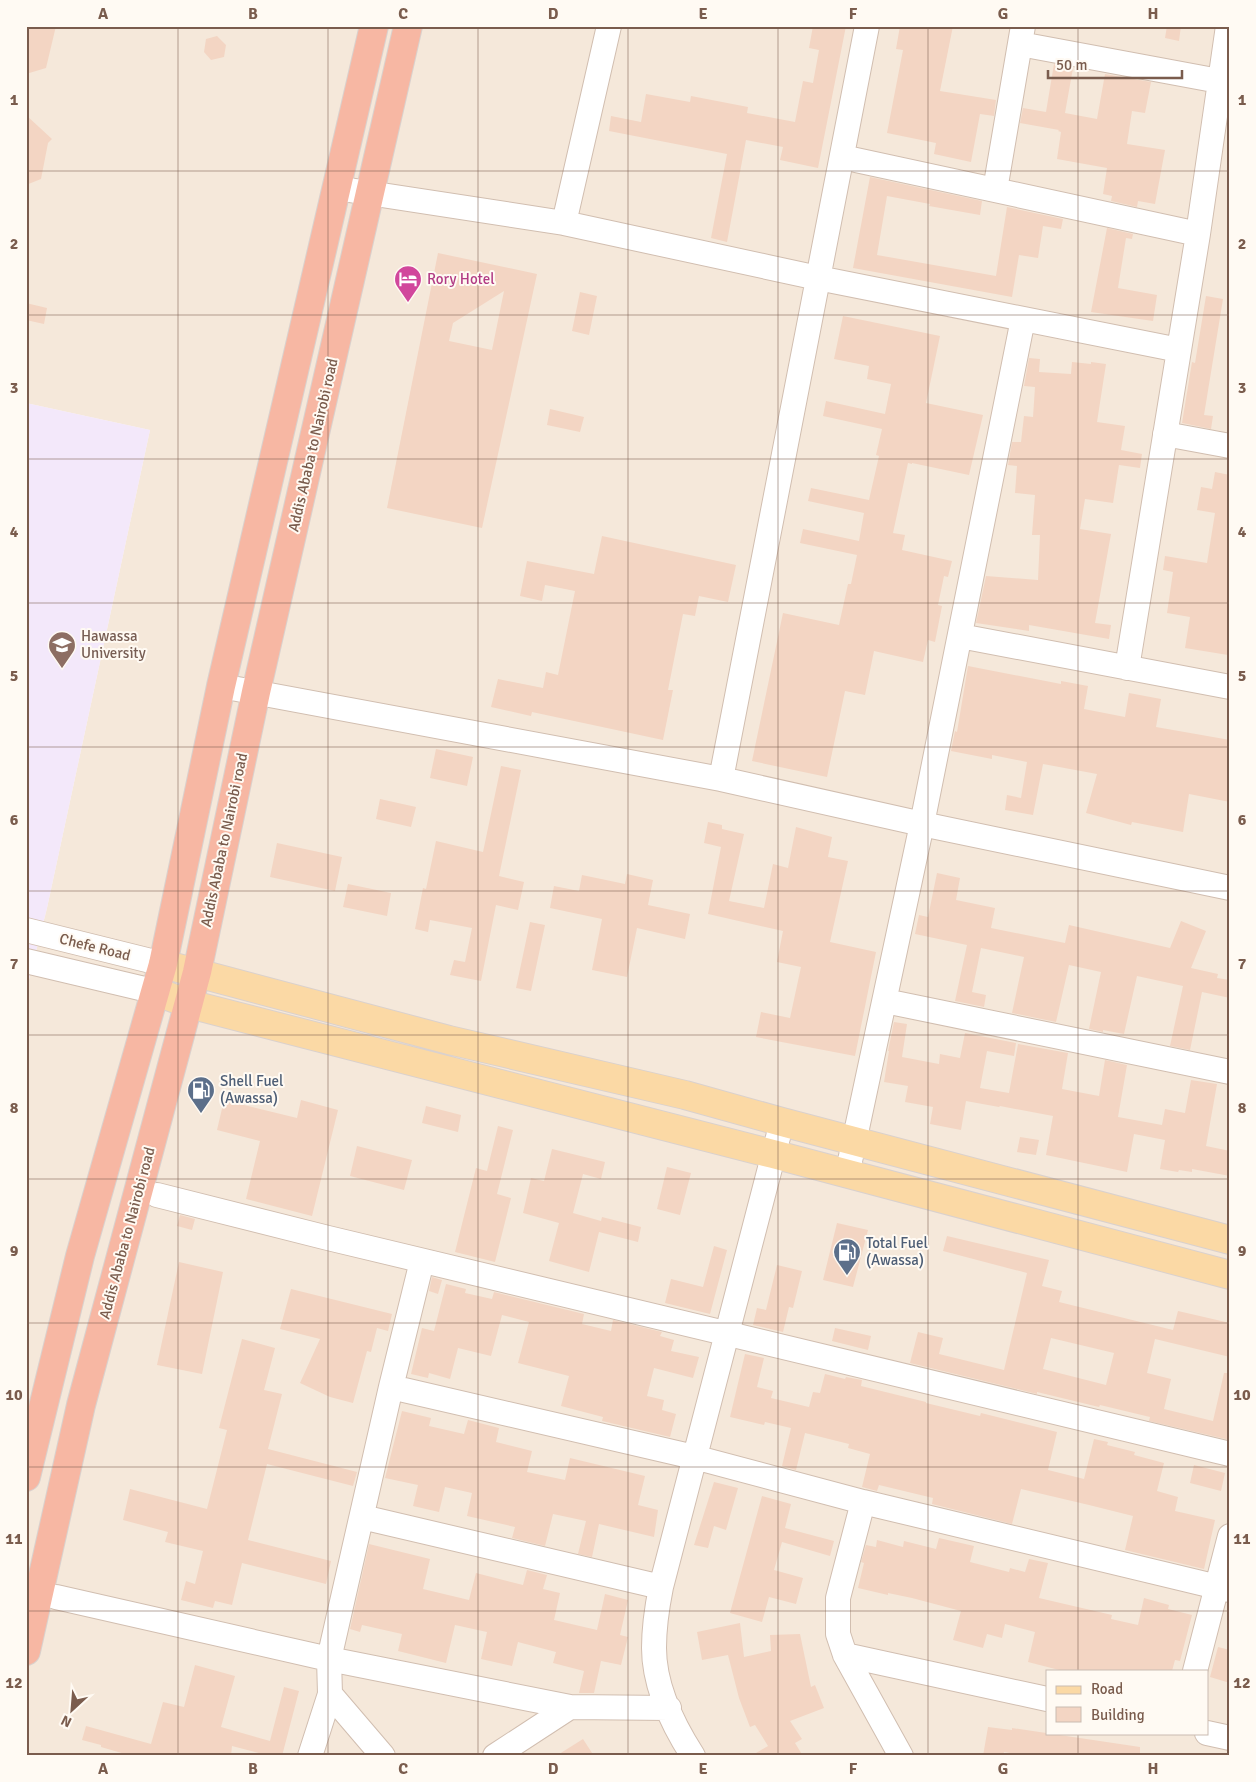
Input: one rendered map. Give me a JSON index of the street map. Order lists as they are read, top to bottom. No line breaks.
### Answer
{"streets":{"highway":["Addis Ababa to Nairobi road"],"street":["Chefe Road"]},"places":{"hotel":["Rory Hotel"],"school or university":["Hawassa University"],"fuel station":["Shell Fuel (Awassa)","Total Fuel (Awassa)"]},"legend":["Road","Building"],"scale_bar":"50 m","north":"bottom left","grid":{"columns":["A","B","C","D","E","F","G","H"],"rows":["1","2","3","4","5","6","7","8","9","10","11","12"]}}
